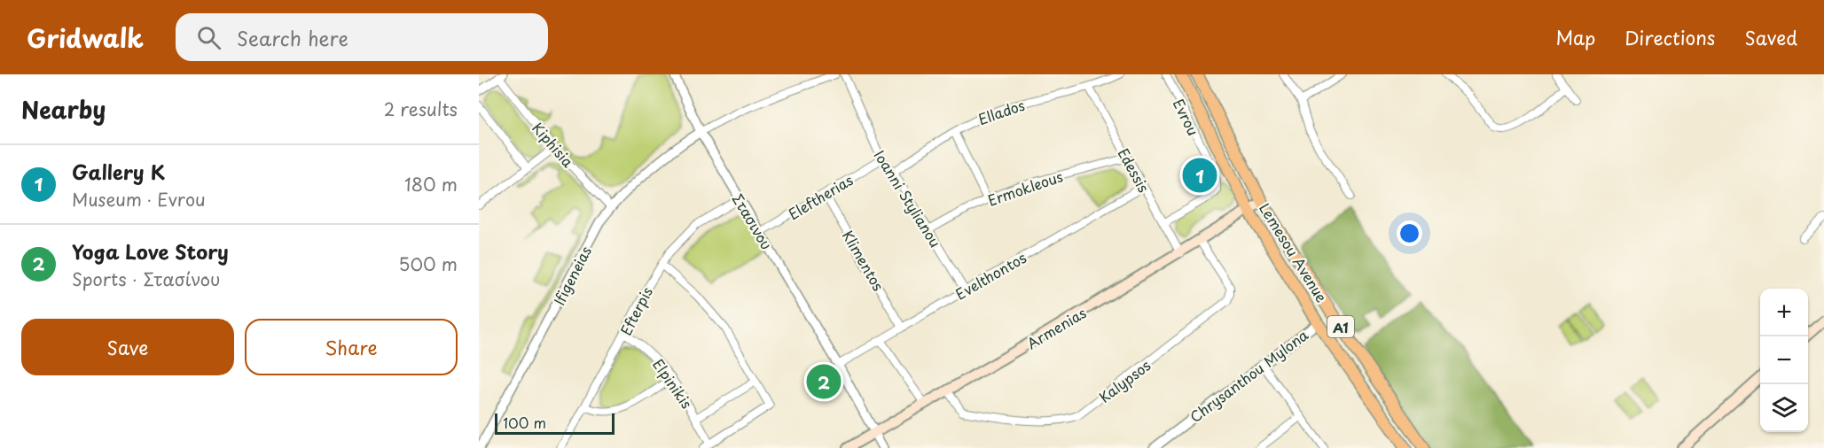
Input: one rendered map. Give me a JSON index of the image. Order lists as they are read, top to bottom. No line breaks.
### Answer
{"streets":{"main road":["Lemesou Avenue","A1","Armenias"],"street":["Ellados","Evrou","Kiphisia","Edessis","Ermokleous","Eleftherias","Ioanni Stylianou","Στασινου","Klimentos","Ifigeneias","Evelthontos","Efterpis","Chrysanthou Mylona","Kalypsos","Elpinikis"]},"crossings":[["Ellados","Edessis"],["Ellados","Ioanni Stylianou"],["Evrou","Edessis"],["Kiphisia","Ifigeneias"],["Edessis","Ermokleous"],["Edessis","Evelthontos"],["Edessis","Armenias"],["Ermokleous","Ioanni Stylianou"],["Eleftherias","Ioanni Stylianou"],["Eleftherias","Στασινου"],["Eleftherias","Klimentos"],["Ioanni Stylianou","Evelthontos"],["Στασινου","Ifigeneias"],["Στασινου","Evelthontos"],["Στασινου","Efterpis"],["Στασινου","Armenias"],["Lemesou Avenue","Armenias"],["Lemesou Avenue","Chrysanthou Mylona"],["Klimentos","Evelthontos"],["Efterpis","Elpinikis"],["Armenias","Kalypsos"]],"scale_bar":"100 m","page":{"header":"Gridwalk","search":"Search here","nav":["Map","Directions","Saved"],"heading":["Nearby","2 results"],"list":[{"mark":"1","name":"Gallery K","note":"Museum · Evrou","value":"180 m"},{"mark":"2","name":"Yoga Love Story","note":"Sports · Στασίνου","value":"500 m"}],"pins":["1","2"],"map_buttons":["+","−"],"buttons":["Save","Share"],"scale":"100 m"}}
